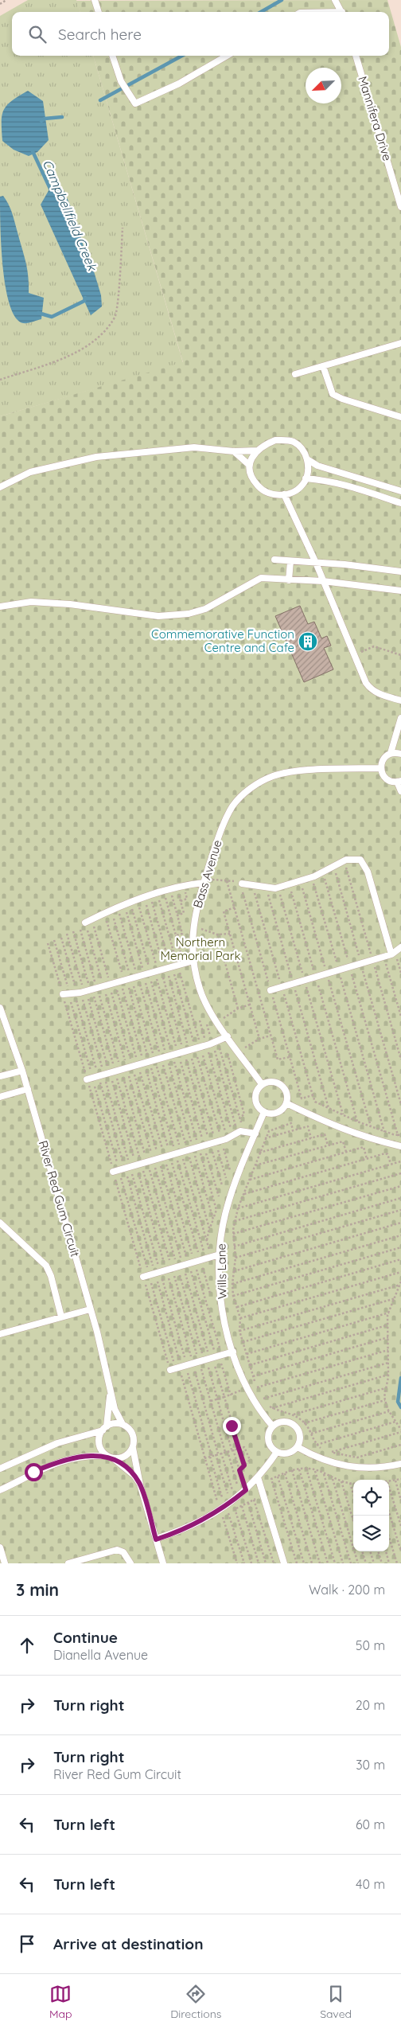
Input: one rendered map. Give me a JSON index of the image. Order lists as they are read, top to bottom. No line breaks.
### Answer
{"streets":{"lane":["Mannifera Drive","Bass Avenue","River Red Gum Circuit","Wills Lane"]},"crossings":[["Bass Avenue","Wills Lane"]],"water":["Campbellfield Creek"],"parks":["Northern Memorial Park"],"places":{"building":["Commemorative Function Centre and Cafe"]},"north":"bottom left","page":{"search":"Search here","heading":["3 min","Walk · 200 m"],"list":[["Continue","Dianella Avenue","50 m"],["Turn right","20 m"],["Turn right","River Red Gum Circuit","30 m"],["Turn left","60 m"],["Turn left","40 m"],"Arrive at destination"],"nav":["Map","Directions","Saved"]}}
